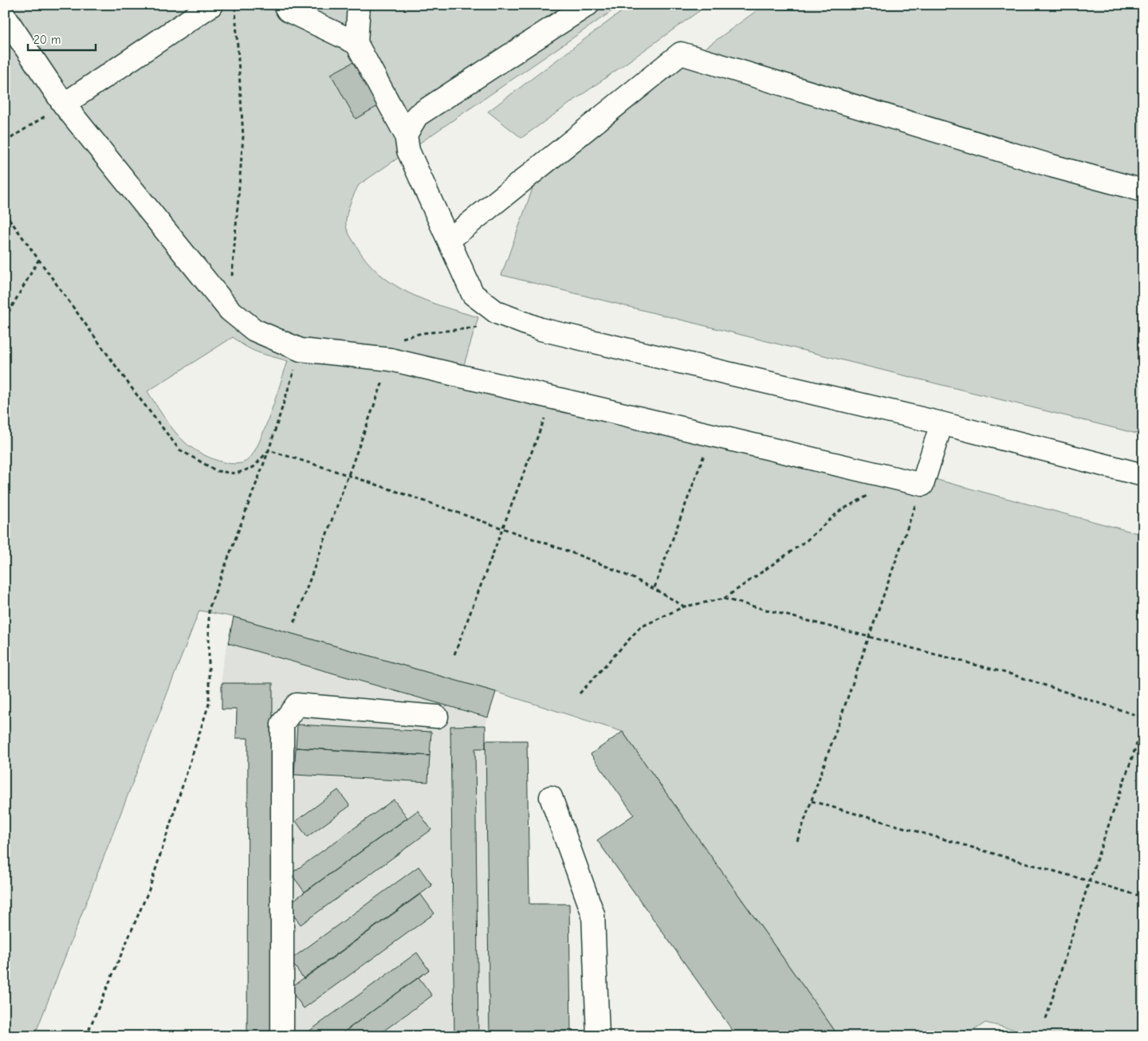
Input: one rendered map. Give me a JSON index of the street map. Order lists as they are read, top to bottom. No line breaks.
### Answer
{"scale_bar":"20 m"}
